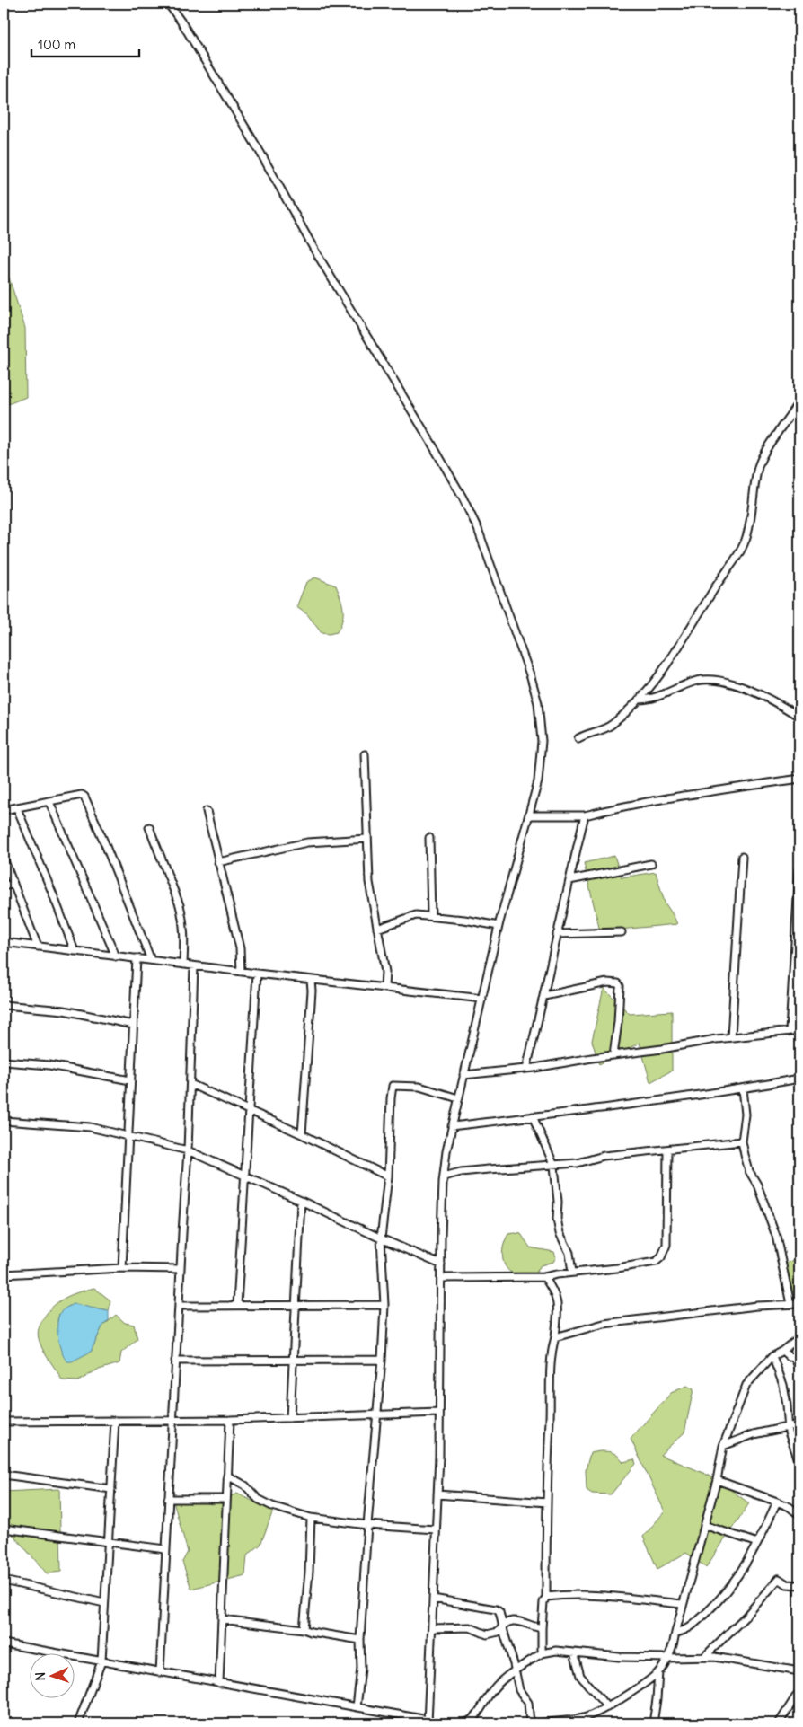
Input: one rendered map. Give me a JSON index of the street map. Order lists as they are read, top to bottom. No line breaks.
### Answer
{"scale_bar":"100 m","north":"left"}
